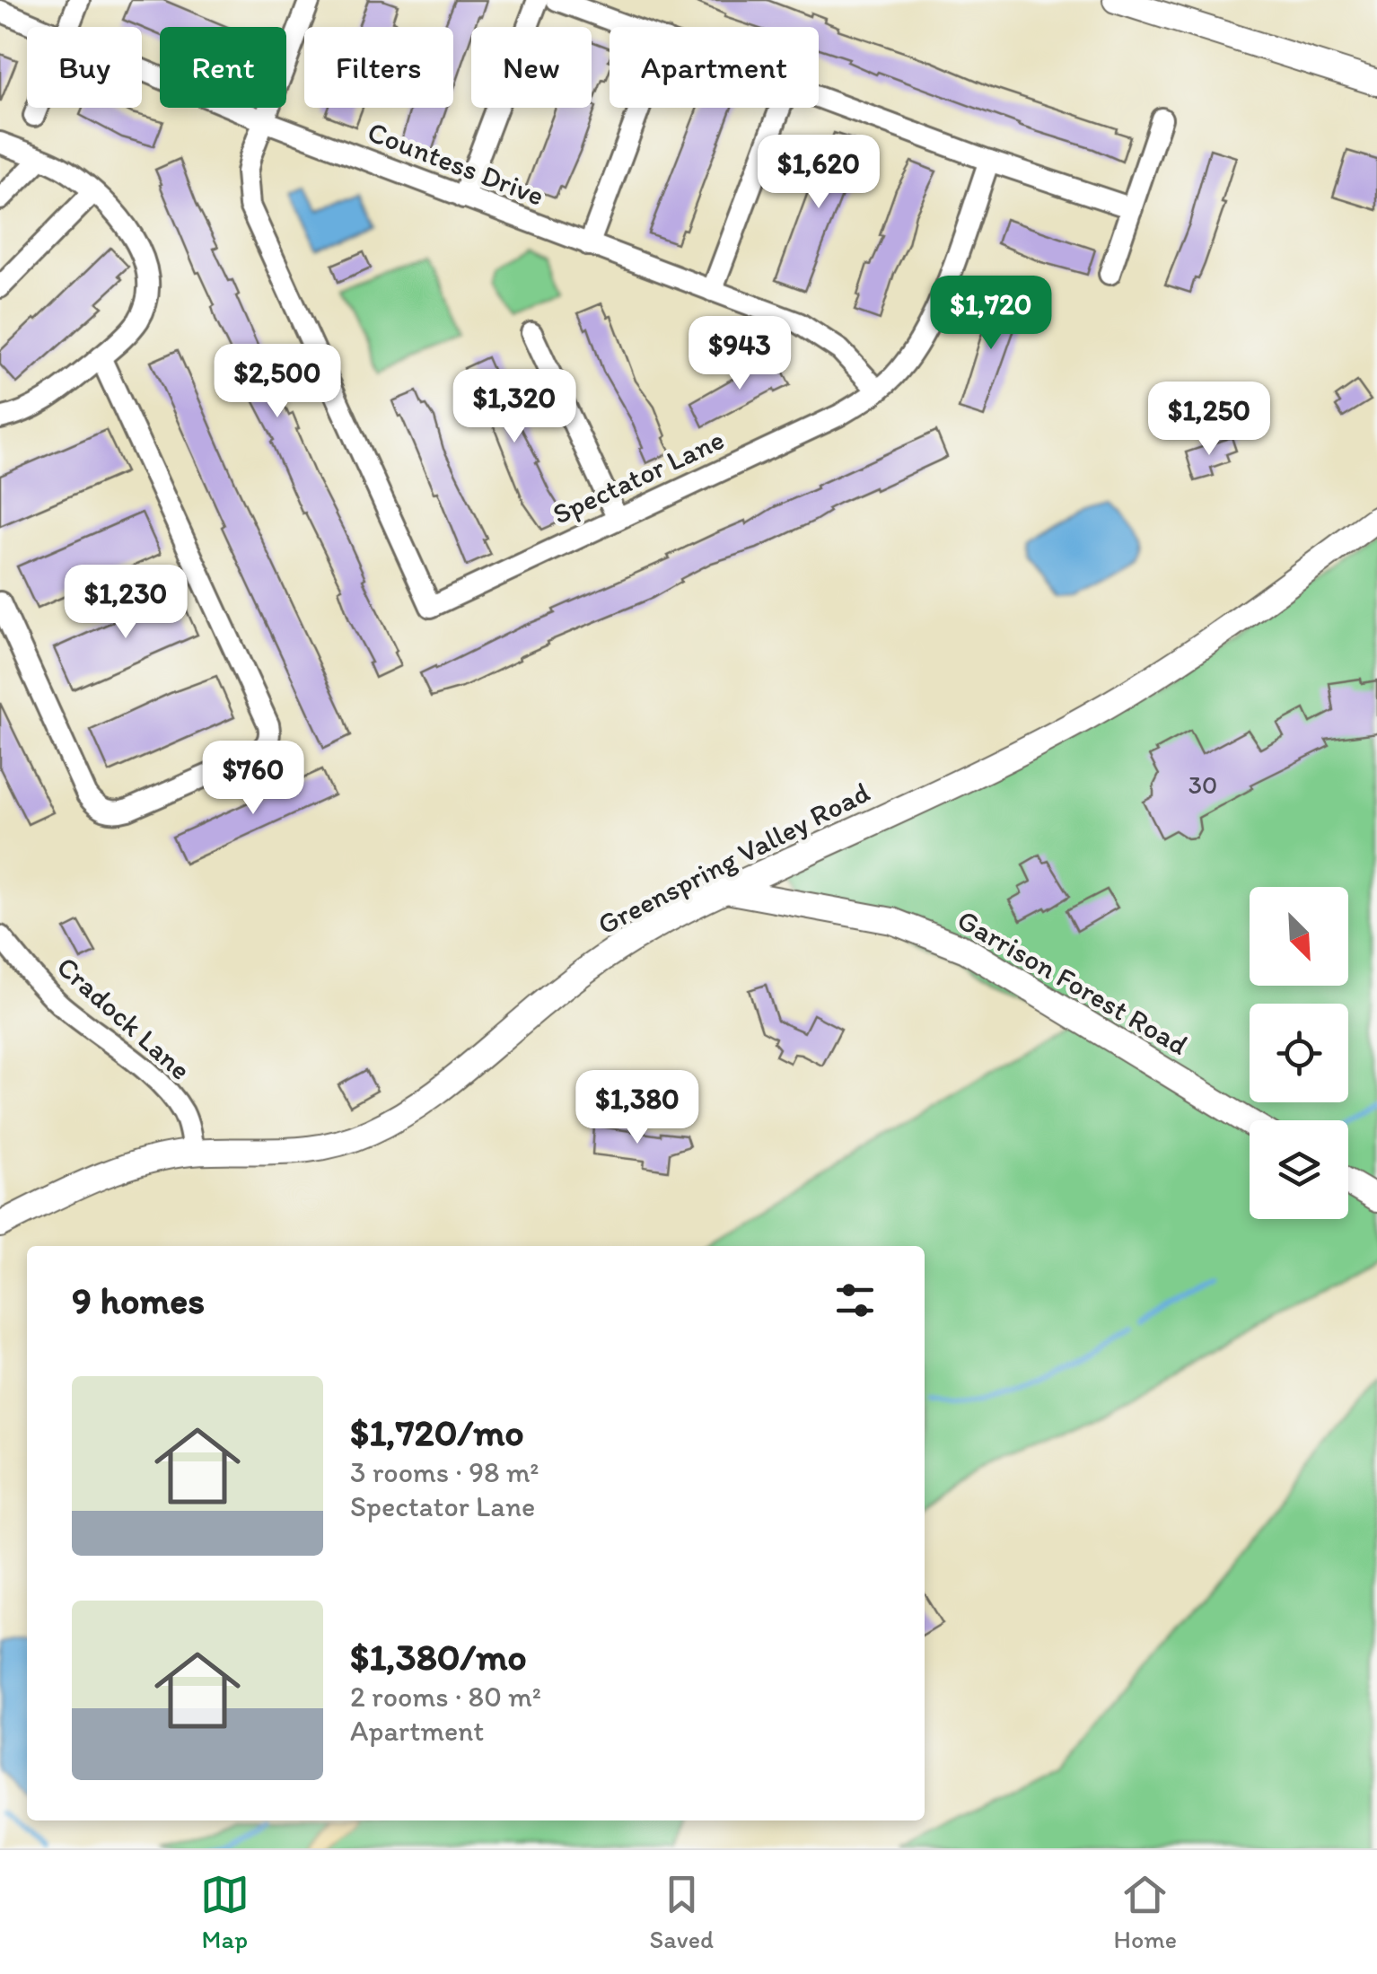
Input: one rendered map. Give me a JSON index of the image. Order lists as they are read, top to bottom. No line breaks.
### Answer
{"streets":{"main road":["Greenspring Valley Road","Garrison Forest Road"],"street":["Countess Drive","Spectator Lane","Cradock Lane"]},"crossings":[["Countess Drive","Spectator Lane"],["Greenspring Valley Road","Garrison Forest Road"],["Greenspring Valley Road","Cradock Lane"]],"house_numbers":["30"],"north":"bottom right","page":{"chip":["Buy","Rent","Filters","New","Apartment"],"price":["$1,620","$1,720","$943","$2,500","$1,320","$1,250","$1,230","$760","$1,380"],"heading":"9 homes","list":[{"name":"$1,720/mo","note":"3 rooms · 98 m² · Spectator Lane"},{"name":"$1,380/mo","note":"2 rooms · 80 m² · Apartment"}],"tabs":["Map","Saved","Home"]}}
